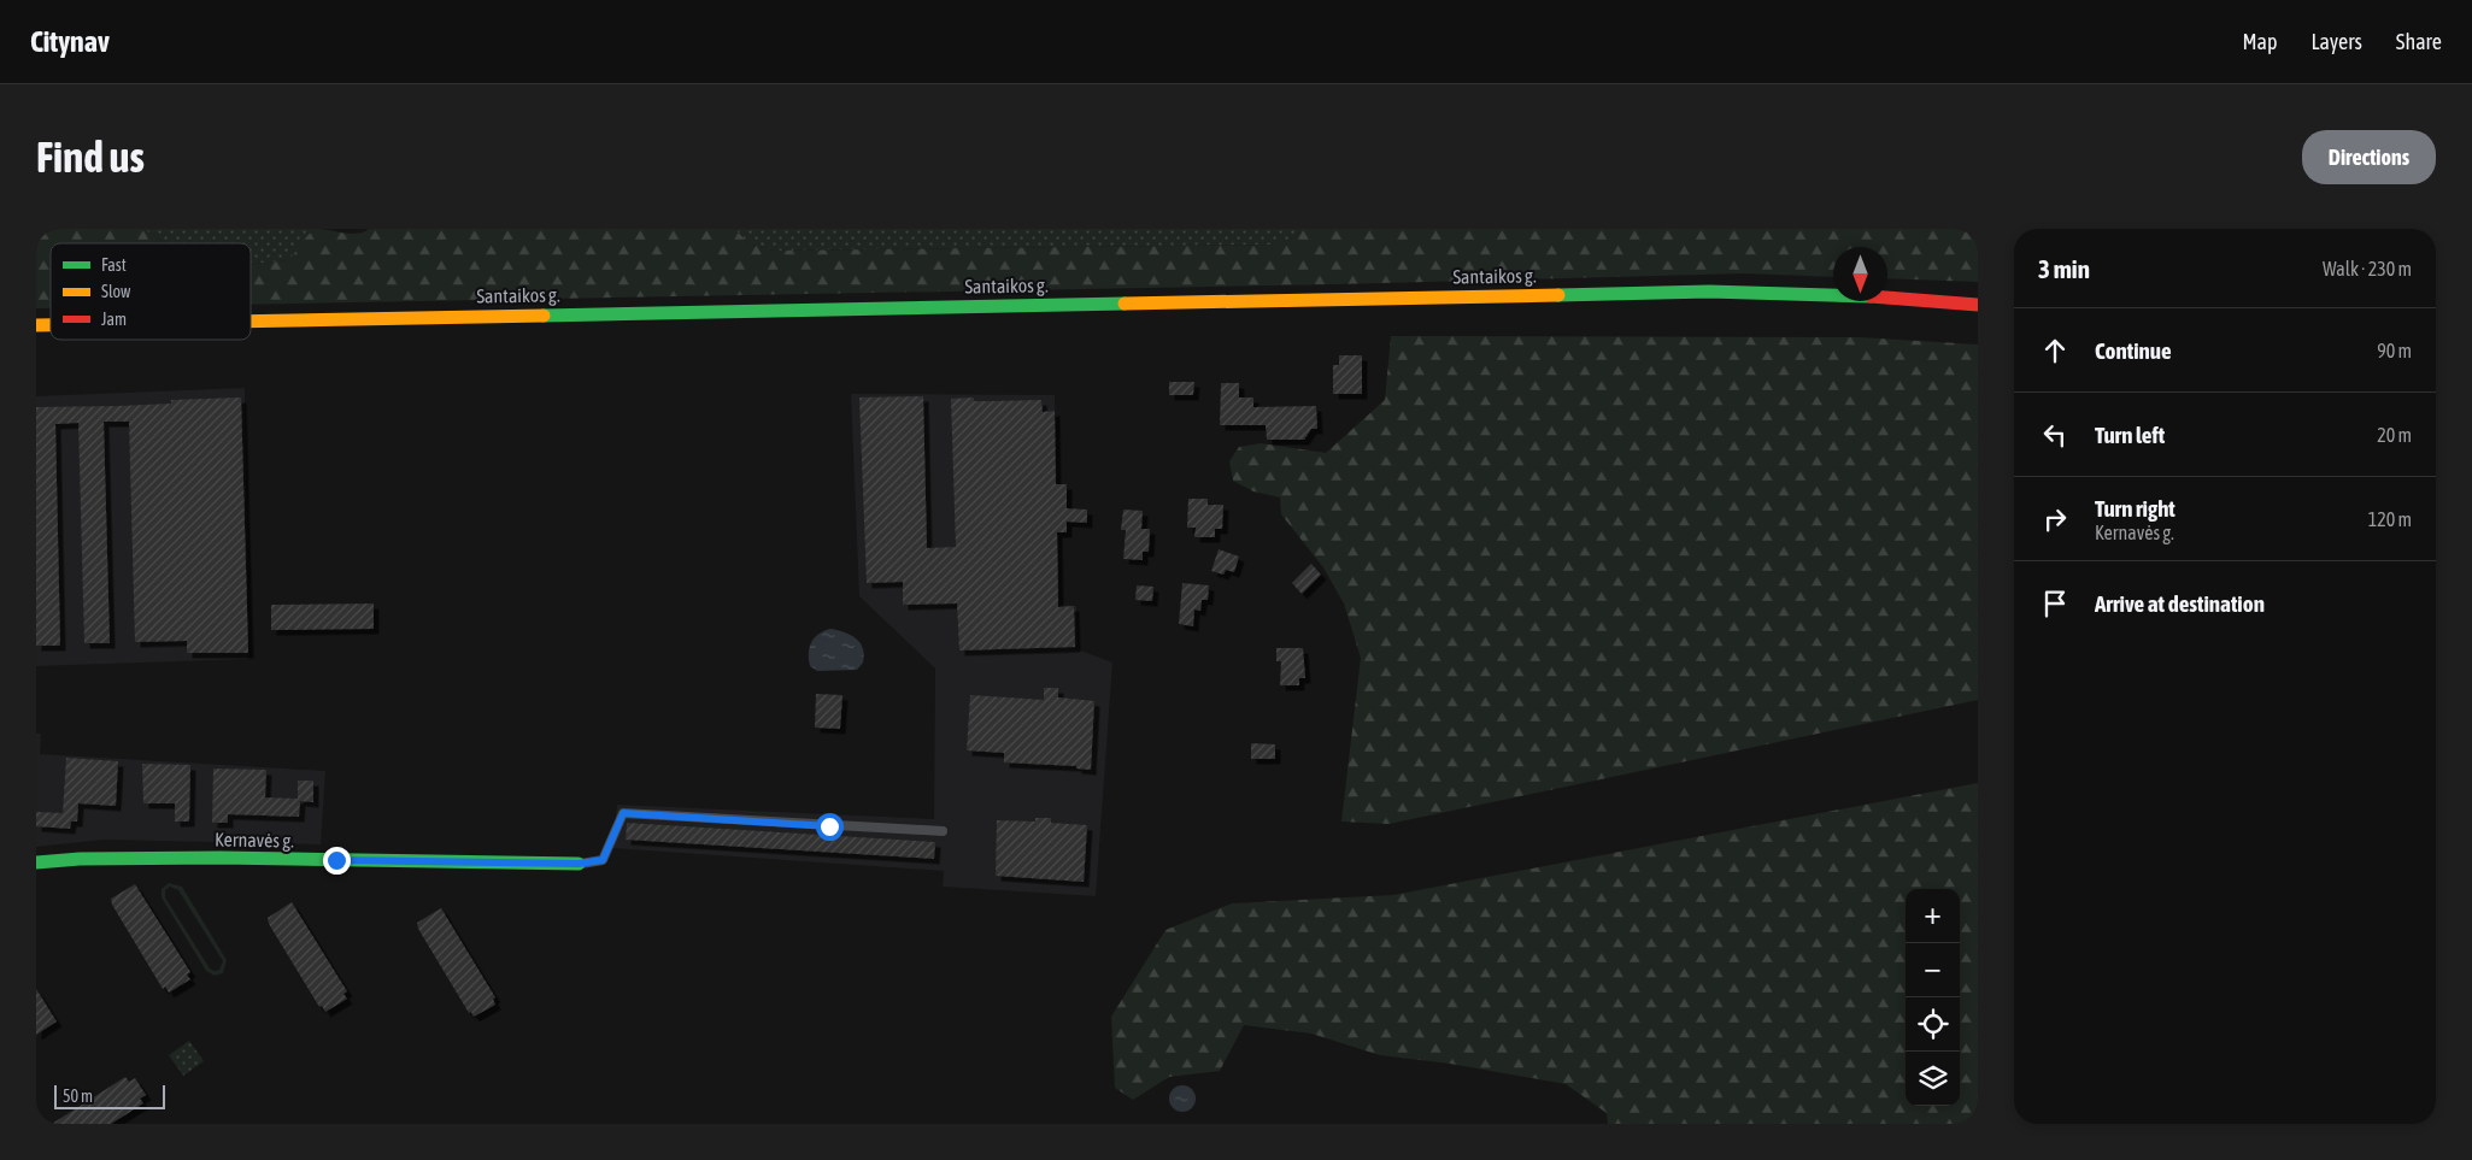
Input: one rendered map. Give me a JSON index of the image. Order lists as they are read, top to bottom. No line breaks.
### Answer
{"streets":{"main road":["Santaikos g.","Kernavės g."]},"legend":["Fast","Slow","Jam"],"scale_bar":"50 m","north":"bottom","page":{"header":"Citynav","nav":["Map","Layers","Share"],"buttons":"Directions","title":"Find us","heading":["3 min","Walk · 230 m"],"list":[["Continue","90 m"],["Turn left","20 m"],["Turn right","Kernavės g.","120 m"],"Arrive at destination"],"map_buttons":["+","−"],"scale":"50 m"}}
